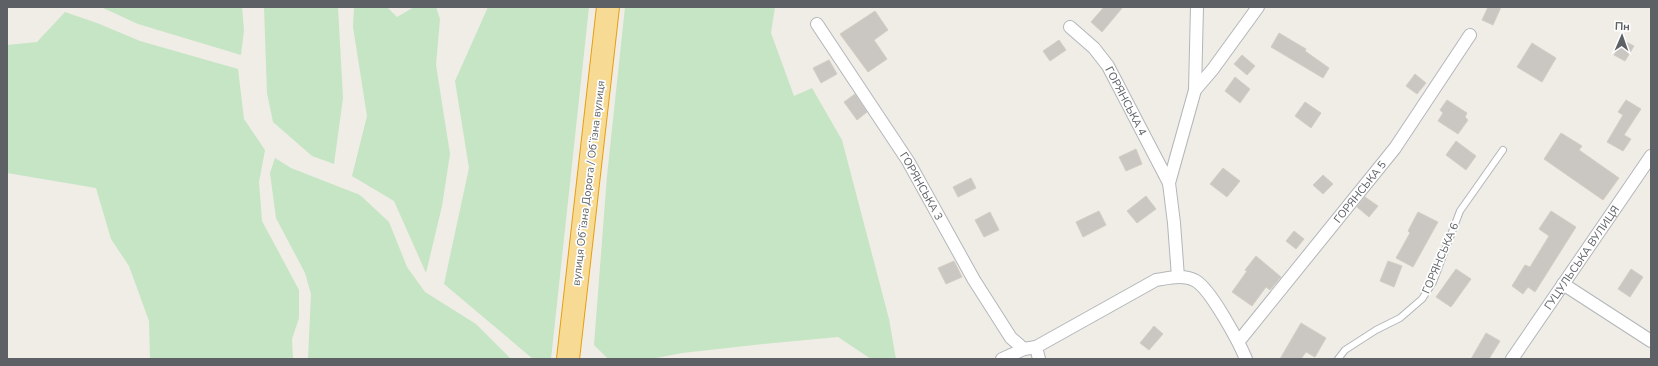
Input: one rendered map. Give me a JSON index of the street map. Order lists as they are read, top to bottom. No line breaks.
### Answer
{"streets":{"highway":["вулиця Обʼїзна Дорога / Обʼїзна вулиця"],"street":["ГОРЯНСЬКА 4","ГОРЯНСЬКА 3","ГОРЯНСЬКА 5","ГУЦУЛЬСЬКА ВУЛИЦЯ"],"lane":["ГОРЯНСЬКА 6"]},"north":"top"}
